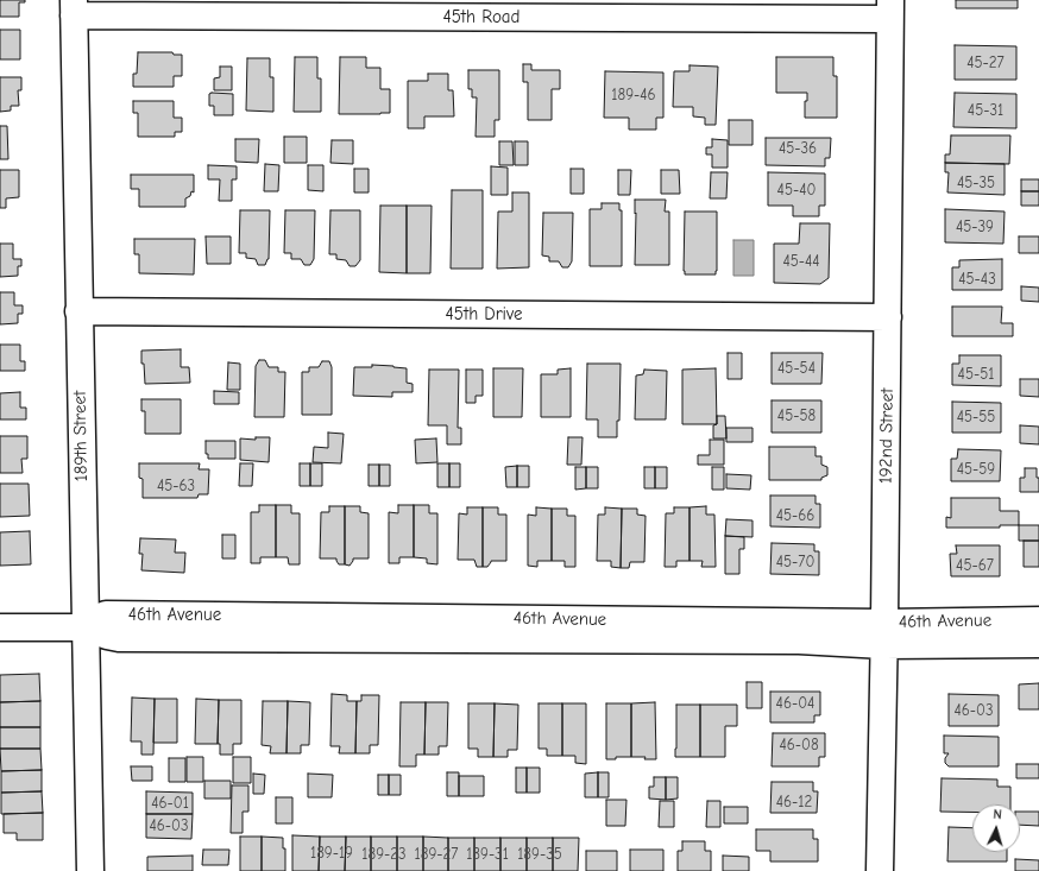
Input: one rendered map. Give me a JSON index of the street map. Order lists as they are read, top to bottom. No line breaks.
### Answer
{"streets":{"street":["45th Road","45th Drive","189th Street","192nd Street","46th Avenue"]},"crossings":[["45th Road","189th Street"],["45th Road","192nd Street"],["45th Drive","189th Street"],["45th Drive","192nd Street"],["189th Street","46th Avenue"],["192nd Street","46th Avenue"]],"house_numbers":["45-27","189-46","45-31","45-36","45-35","45-40","45-39","45-44","45-43","45-54","45-51","45-58","45-55","45-59","45-63","45-66","45-70","45-67","46-04","46-03","46-08","46-12","46-01","46-03","189-19","189-23","189-27","189-31","189-35"],"north":"top"}
